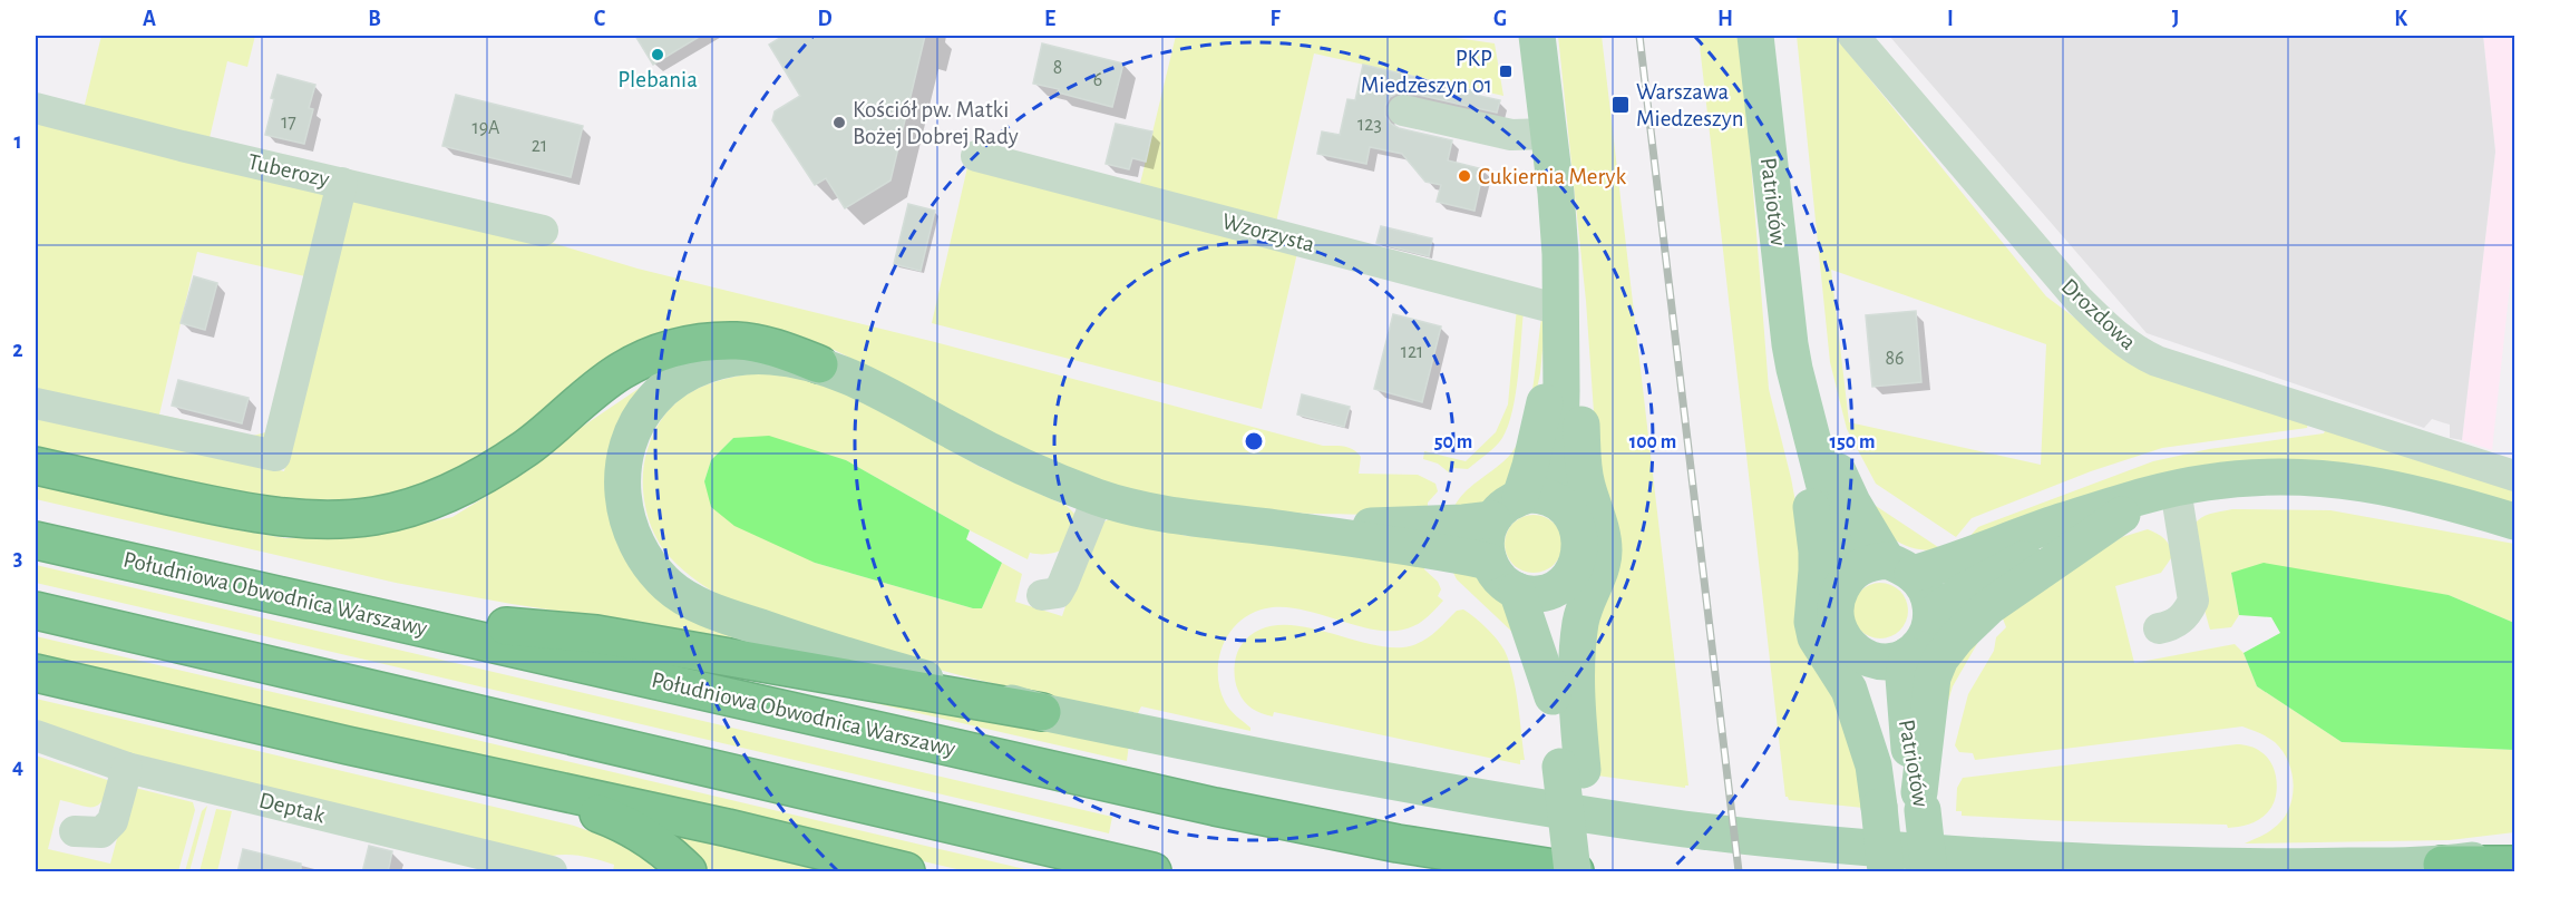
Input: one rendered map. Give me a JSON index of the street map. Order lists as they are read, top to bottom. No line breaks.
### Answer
{"streets":{"highway":["Południowa Obwodnica Warszawy"],"main road":["Patriotów"],"street":["Tuberozy","Wzorzysta","Drozdowa","Deptak"]},"places":{"other":["Plebania","Kościół pw. Matki Bożej Dobrej Rady","Cukiernia Meryk"],"transit":["PKP Miedzeszyn 01","Warszawa Miedzeszyn"]},"house_numbers":["8","6","17","123","19A","21","121","86"],"grid":{"columns":["A","B","C","D","E","F","G","H","I","J","K"],"rows":["1","2","3","4"]},"rings":["50 m","100 m","150 m"]}
